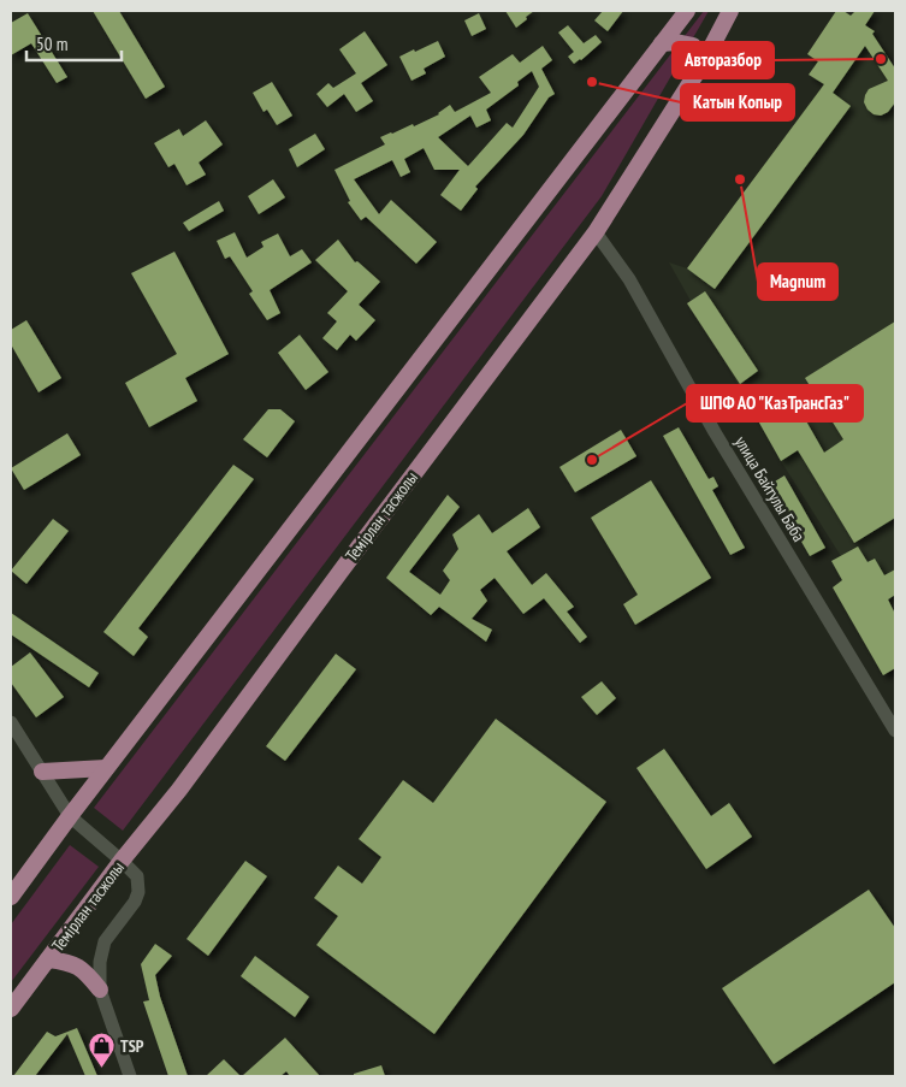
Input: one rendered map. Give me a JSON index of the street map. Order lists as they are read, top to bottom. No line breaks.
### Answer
{"streets":{"main road":["Темірлан тасжолы"],"street":["улица Байтулы Баба"]},"crossings":[["улица Байтулы Баба","Темірлан тасжолы"]],"places":{"other":["Авторазбор","Катын Копыр","Magnum","ШПФ АО \"КазТрансГаз\""],"shop":["TSP"]},"scale_bar":"50 m"}
